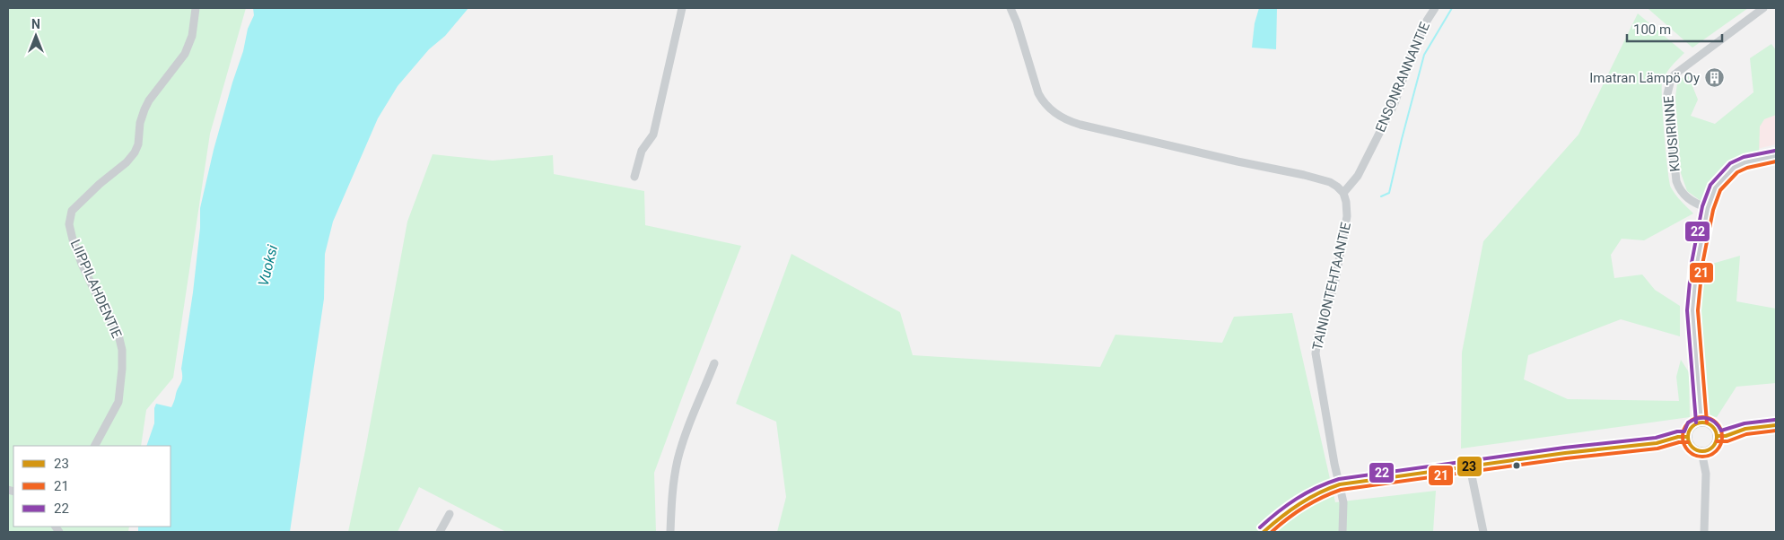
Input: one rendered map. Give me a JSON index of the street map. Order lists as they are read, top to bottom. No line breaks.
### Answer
{"streets":{"street":["ENSONRANNANTIE","KUUSIRINNE","TAINIONTEHTAANTIE","LIIPPILAHDENTIE"]},"crossings":[["ENSONRANNANTIE","TAINIONTEHTAANTIE"]],"water":["Vuoksi"],"places":{"building":["Imatran Lämpö Oy"]},"lines":["transit line 22","transit line 21","transit line 23"],"legend":["23","21","22"],"scale_bar":"100 m","north":"top"}
